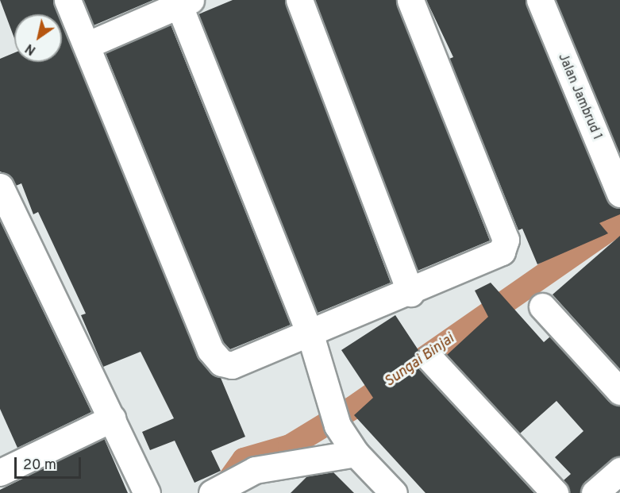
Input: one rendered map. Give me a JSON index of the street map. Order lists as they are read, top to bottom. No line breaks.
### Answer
{"streets":{"street":["Jalan Jambrud 1"]},"water":["Sungai Binjai"],"scale_bar":"20 m","north":"bottom left"}
